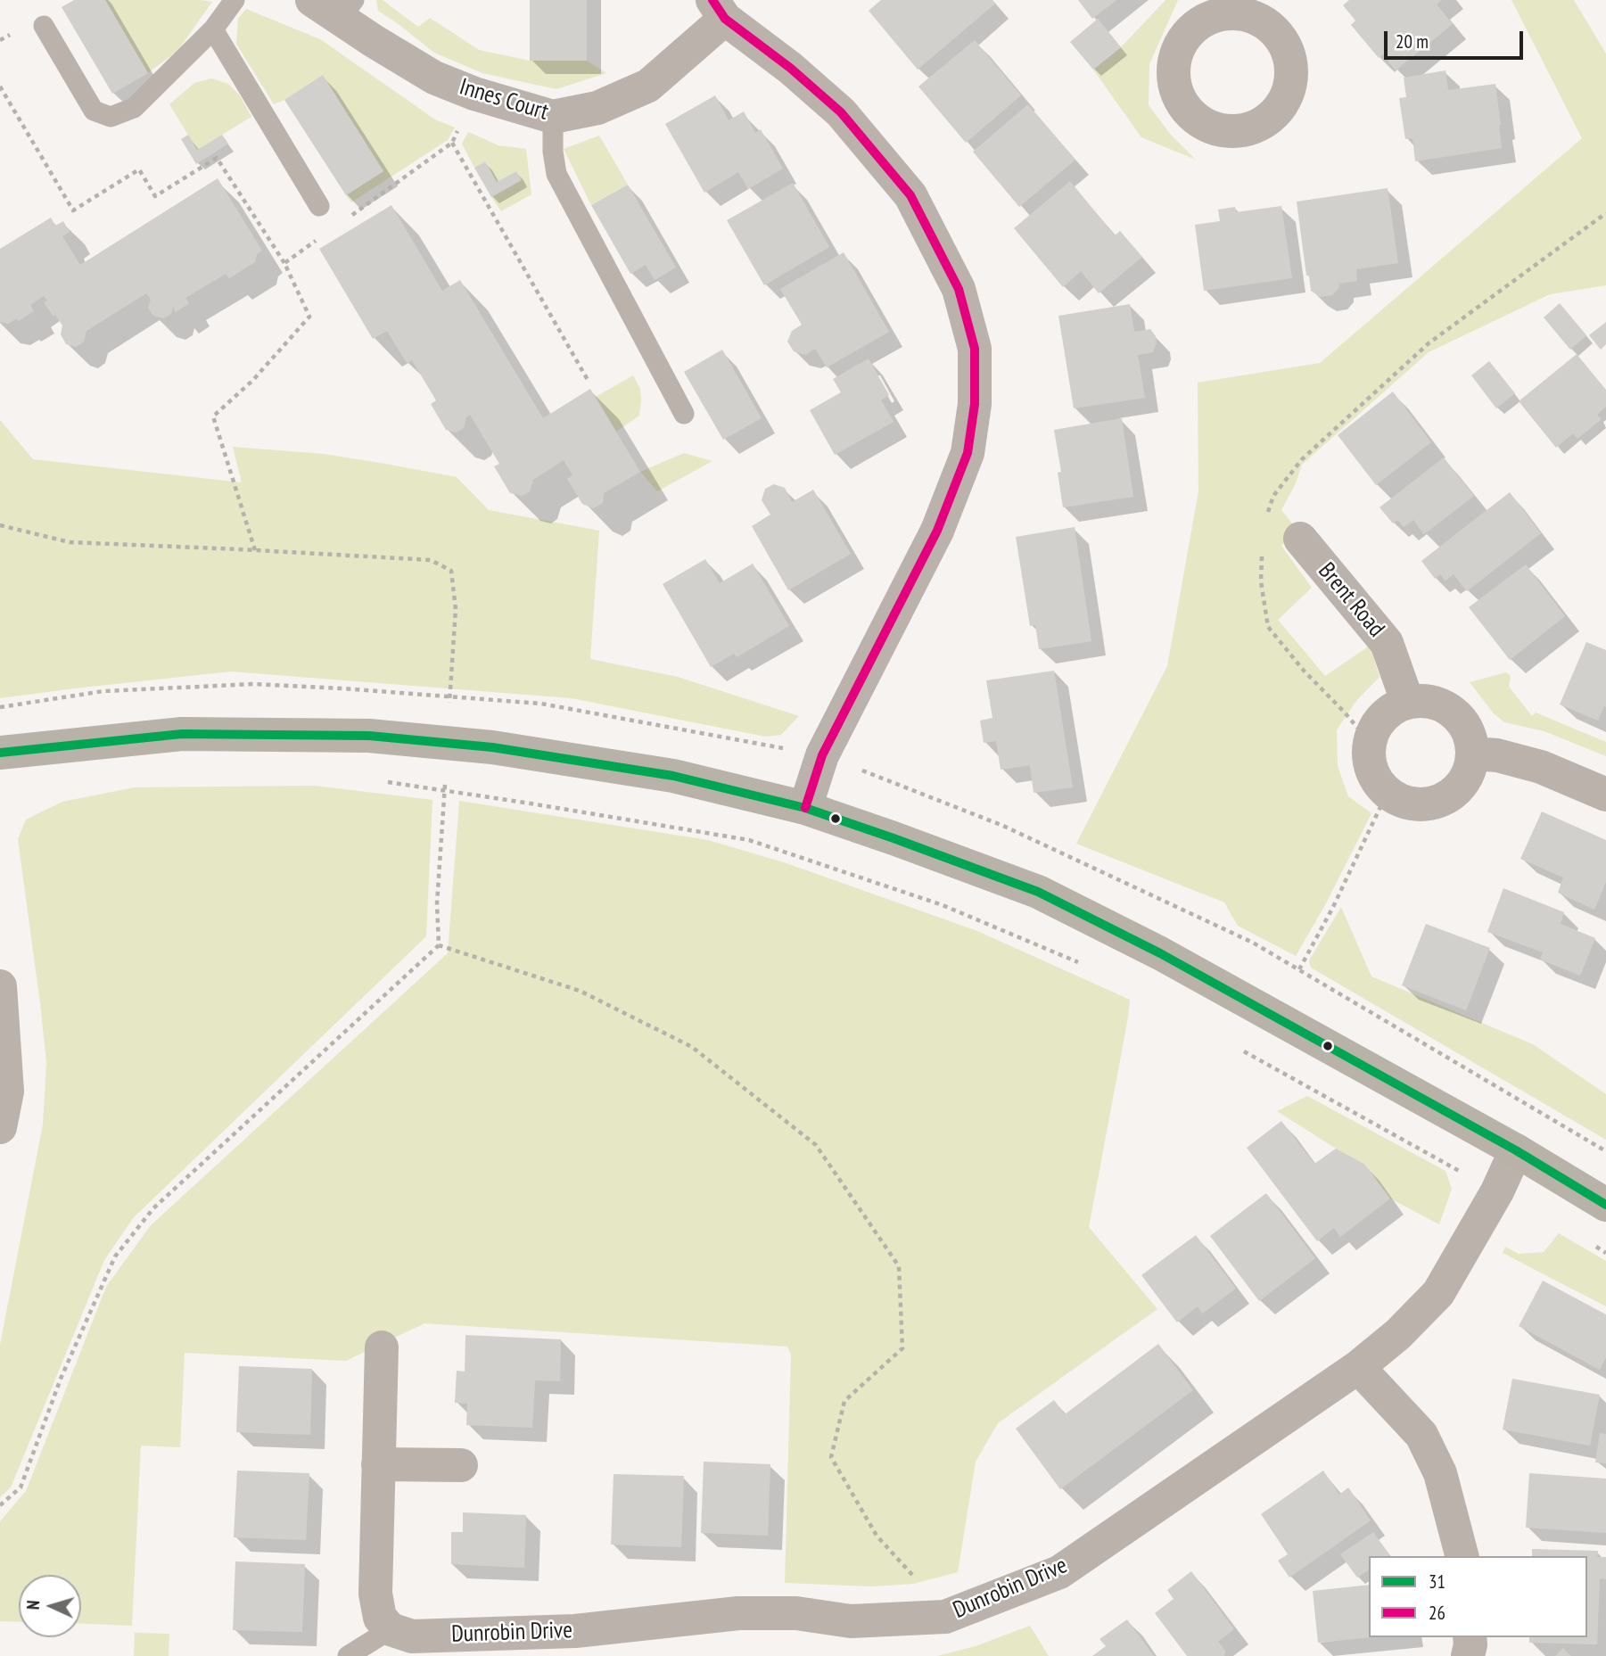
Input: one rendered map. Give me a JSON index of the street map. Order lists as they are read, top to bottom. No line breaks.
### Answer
{"streets":{"street":["Innes Court","Brent Road","Dunrobin Drive"]},"lines":["transit line 26","transit line 31"],"legend":["31","26"],"scale_bar":"20 m","north":"left"}
